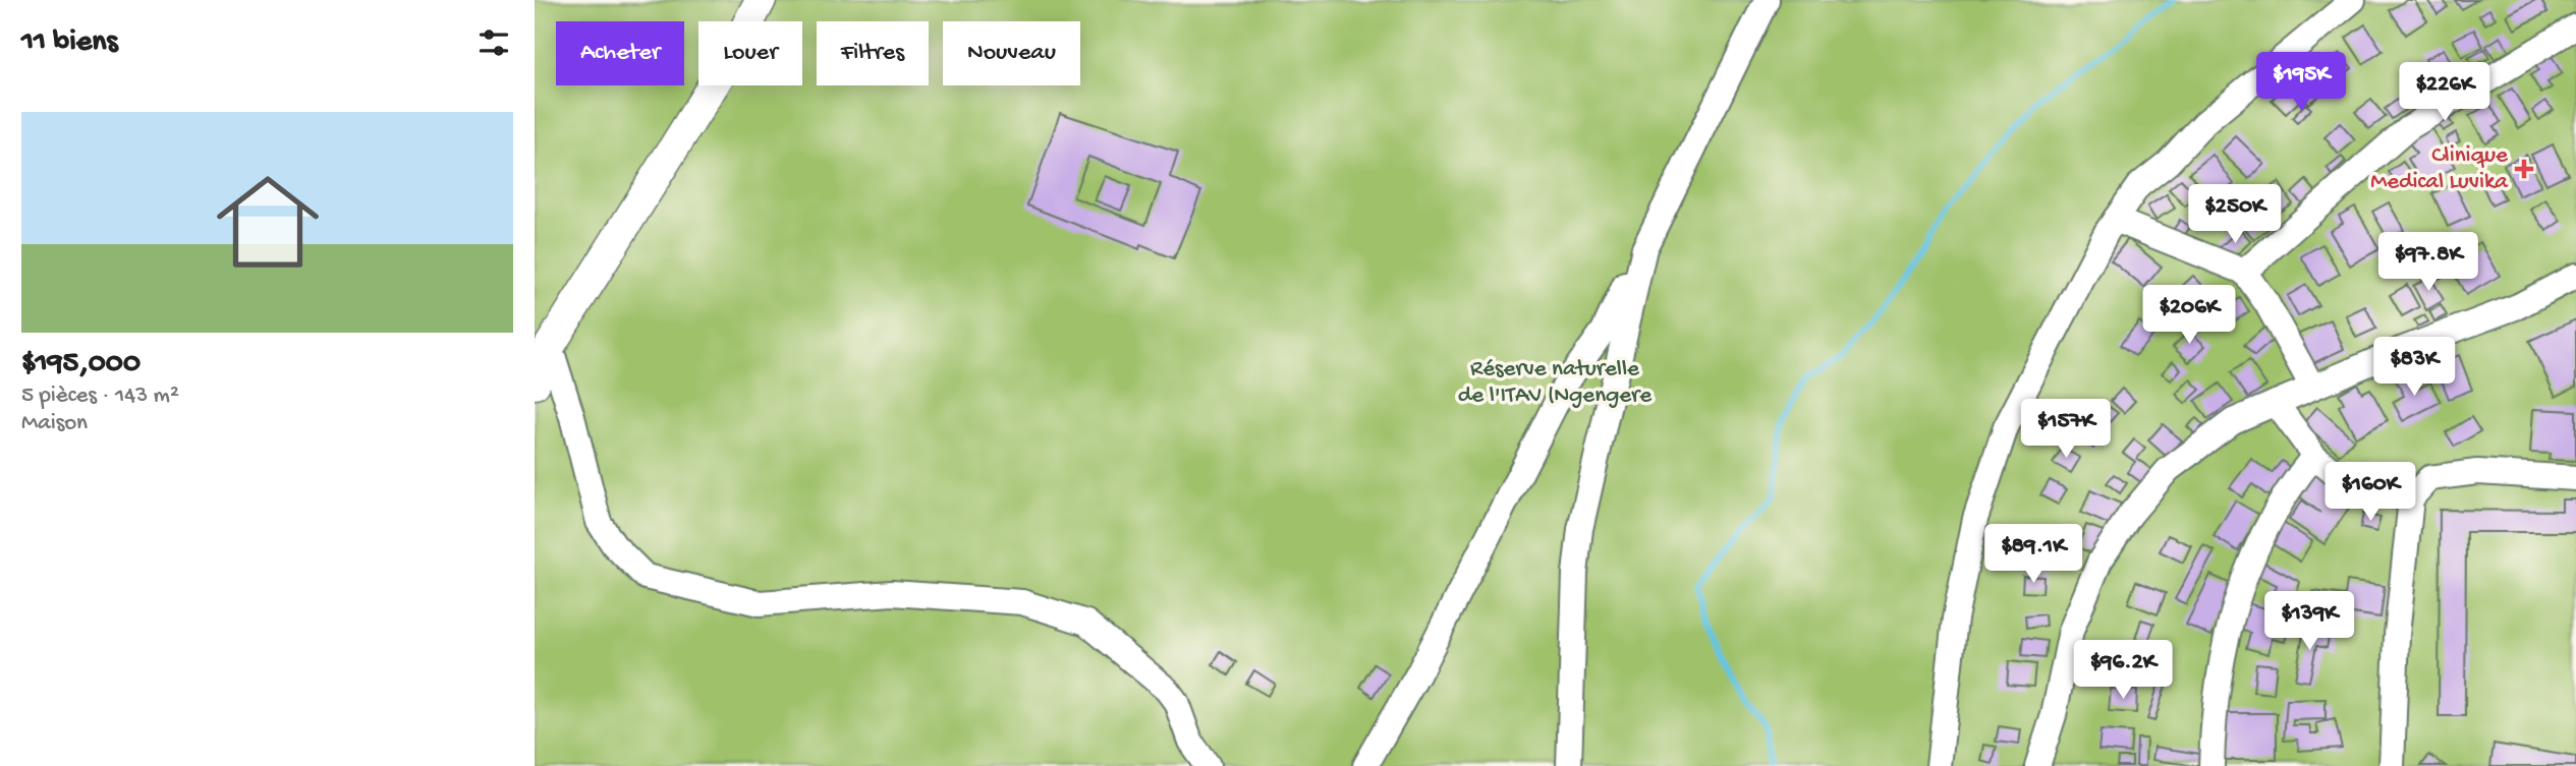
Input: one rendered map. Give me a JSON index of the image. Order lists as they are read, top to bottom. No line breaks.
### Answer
{"parks":["Réserve naturelle de l'ITAV (Ngengere"],"places":{"health":["Clinique Medical Luvika"]},"page":{"heading":"11 biens","chip":["Acheter","Louer","Filtres","Nouveau"],"price":["$195K","$226K","$250K","$97.8K","$206K","$83K","$157K","$160K","$89.1K","$139K","$96.2K"],"list":[{"name":"$195,000","note":"5 pièces · 143 m² · Maison"}]}}
